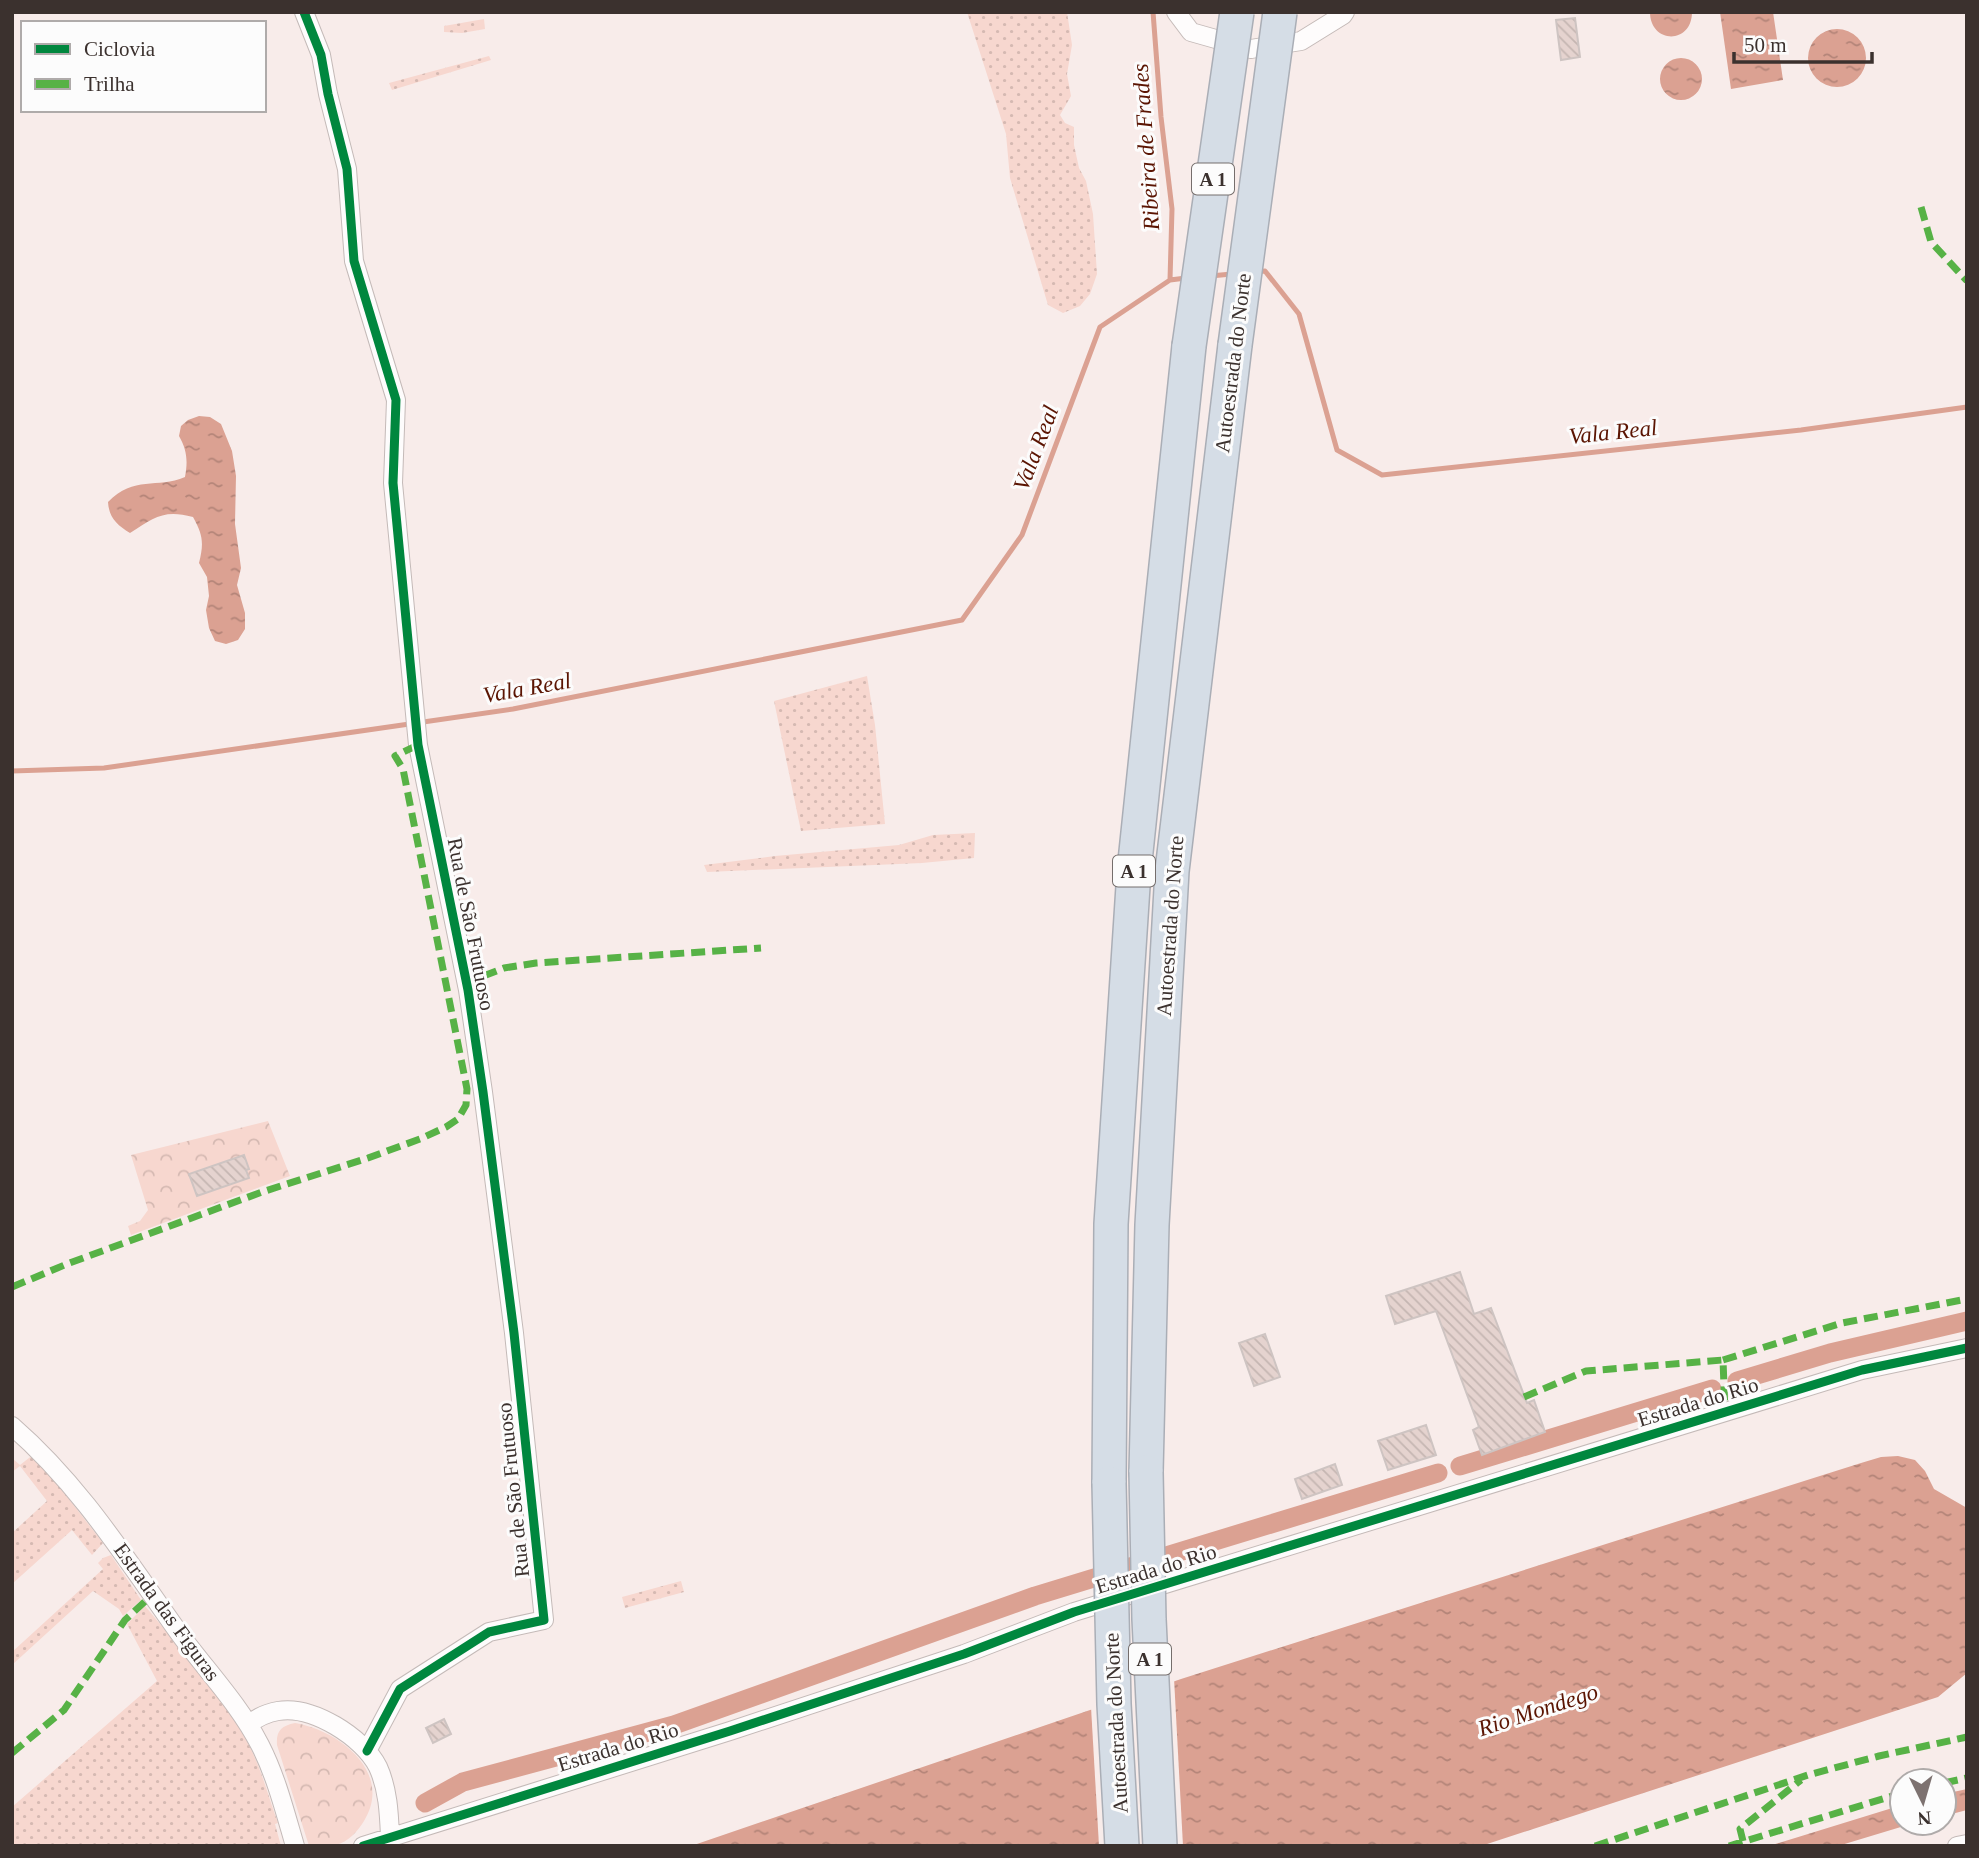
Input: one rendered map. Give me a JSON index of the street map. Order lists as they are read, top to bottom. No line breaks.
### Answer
{"streets":{"highway":["A 1","Autoestrada do Norte"],"street":["Rua de São Frutuoso","Estrada do Rio","Estrada das Figuras"]},"water":["Ribeira de Frades","Vala Real","Rio Mondego"],"legend":["Ciclovia","Trilha"],"scale_bar":"50 m","north":"bottom"}
